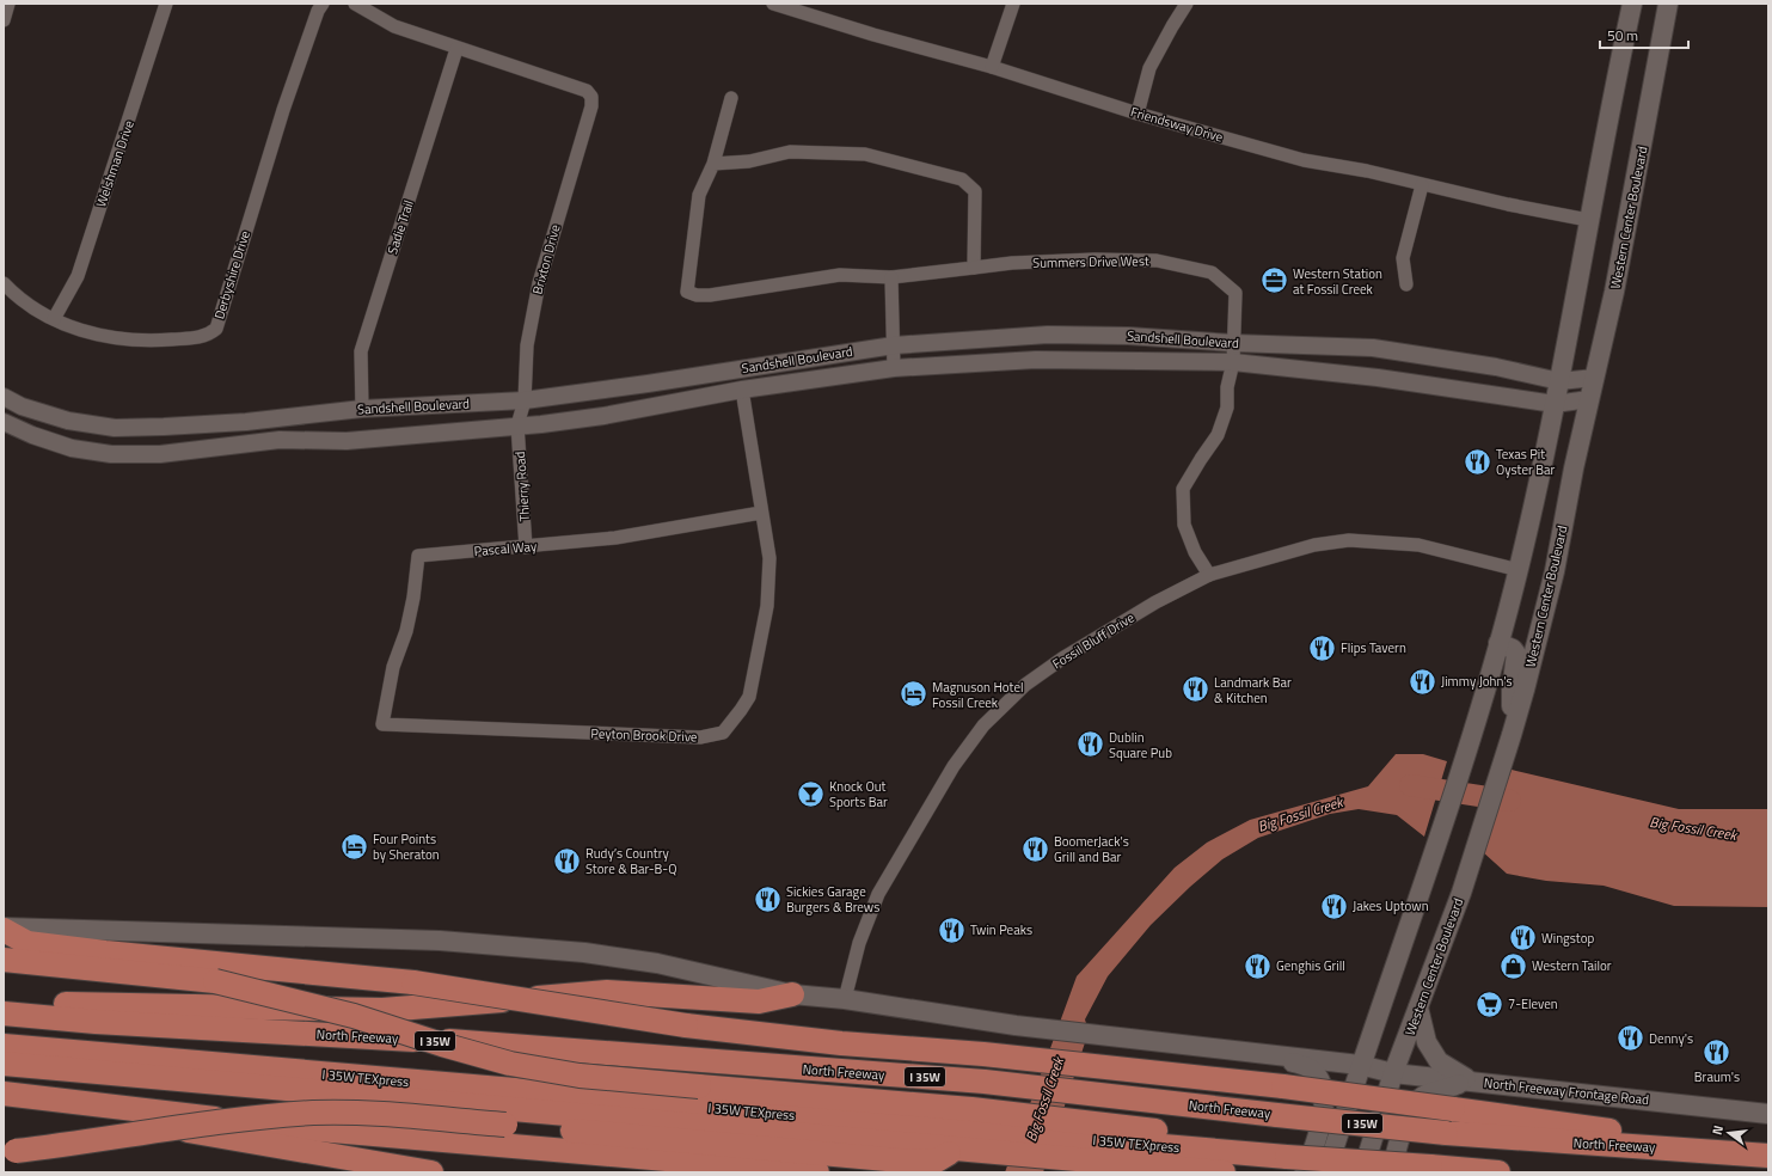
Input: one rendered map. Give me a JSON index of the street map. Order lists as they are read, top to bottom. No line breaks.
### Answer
{"streets":{"highway":["North Freeway","I 35W","I 35W TEXpress"],"main road":["Western Center Boulevard","North Freeway Frontage Road"],"street":["Friendsway Drive","Welshman Drive","Sadie Trail","Brixton Drive","Summers Drive West","Derbyshire Drive","Sandshell Boulevard","Thierry Road","Pascal Way","Fossil Bluff Drive","Peyton Brook Drive"]},"crossings":[["Welshman Drive","Derbyshire Drive"],["Western Center Boulevard","Sandshell Boulevard"],["Western Center Boulevard","North Freeway Frontage Road"],["Sadie Trail","Brixton Drive"],["Sadie Trail","Sandshell Boulevard"],["Brixton Drive","Sandshell Boulevard"],["Brixton Drive","Thierry Road"],["Summers Drive West","Sandshell Boulevard"],["Sandshell Boulevard","Thierry Road"],["Sandshell Boulevard","Peyton Brook Drive"],["Thierry Road","Pascal Way"],["Pascal Way","Peyton Brook Drive"]],"water":["Big Fossil Creek"],"places":{"office":["Western Station at Fossil Creek"],"restaurant":["Texas Pit Oyster Bar","Flips Tavern","Jimmy John's","Landmark Bar & Kitchen","Dublin Square Pub","BoomerJack's Grill and Bar","Rudy’s Country Store & Bar-B-Q","Sickies Garage Burgers & Brews","Jakes Uptown","Twin Peaks","Wingstop","Genghis Grill","Denny's","Braum's"],"hotel":["Magnuson Hotel Fossil Creek","Four Points by Sheraton"],"bar":["Knock Out Sports Bar"],"shop":["Western Tailor"],"supermarket":["7-Eleven"]},"scale_bar":"50 m","north":"left"}
